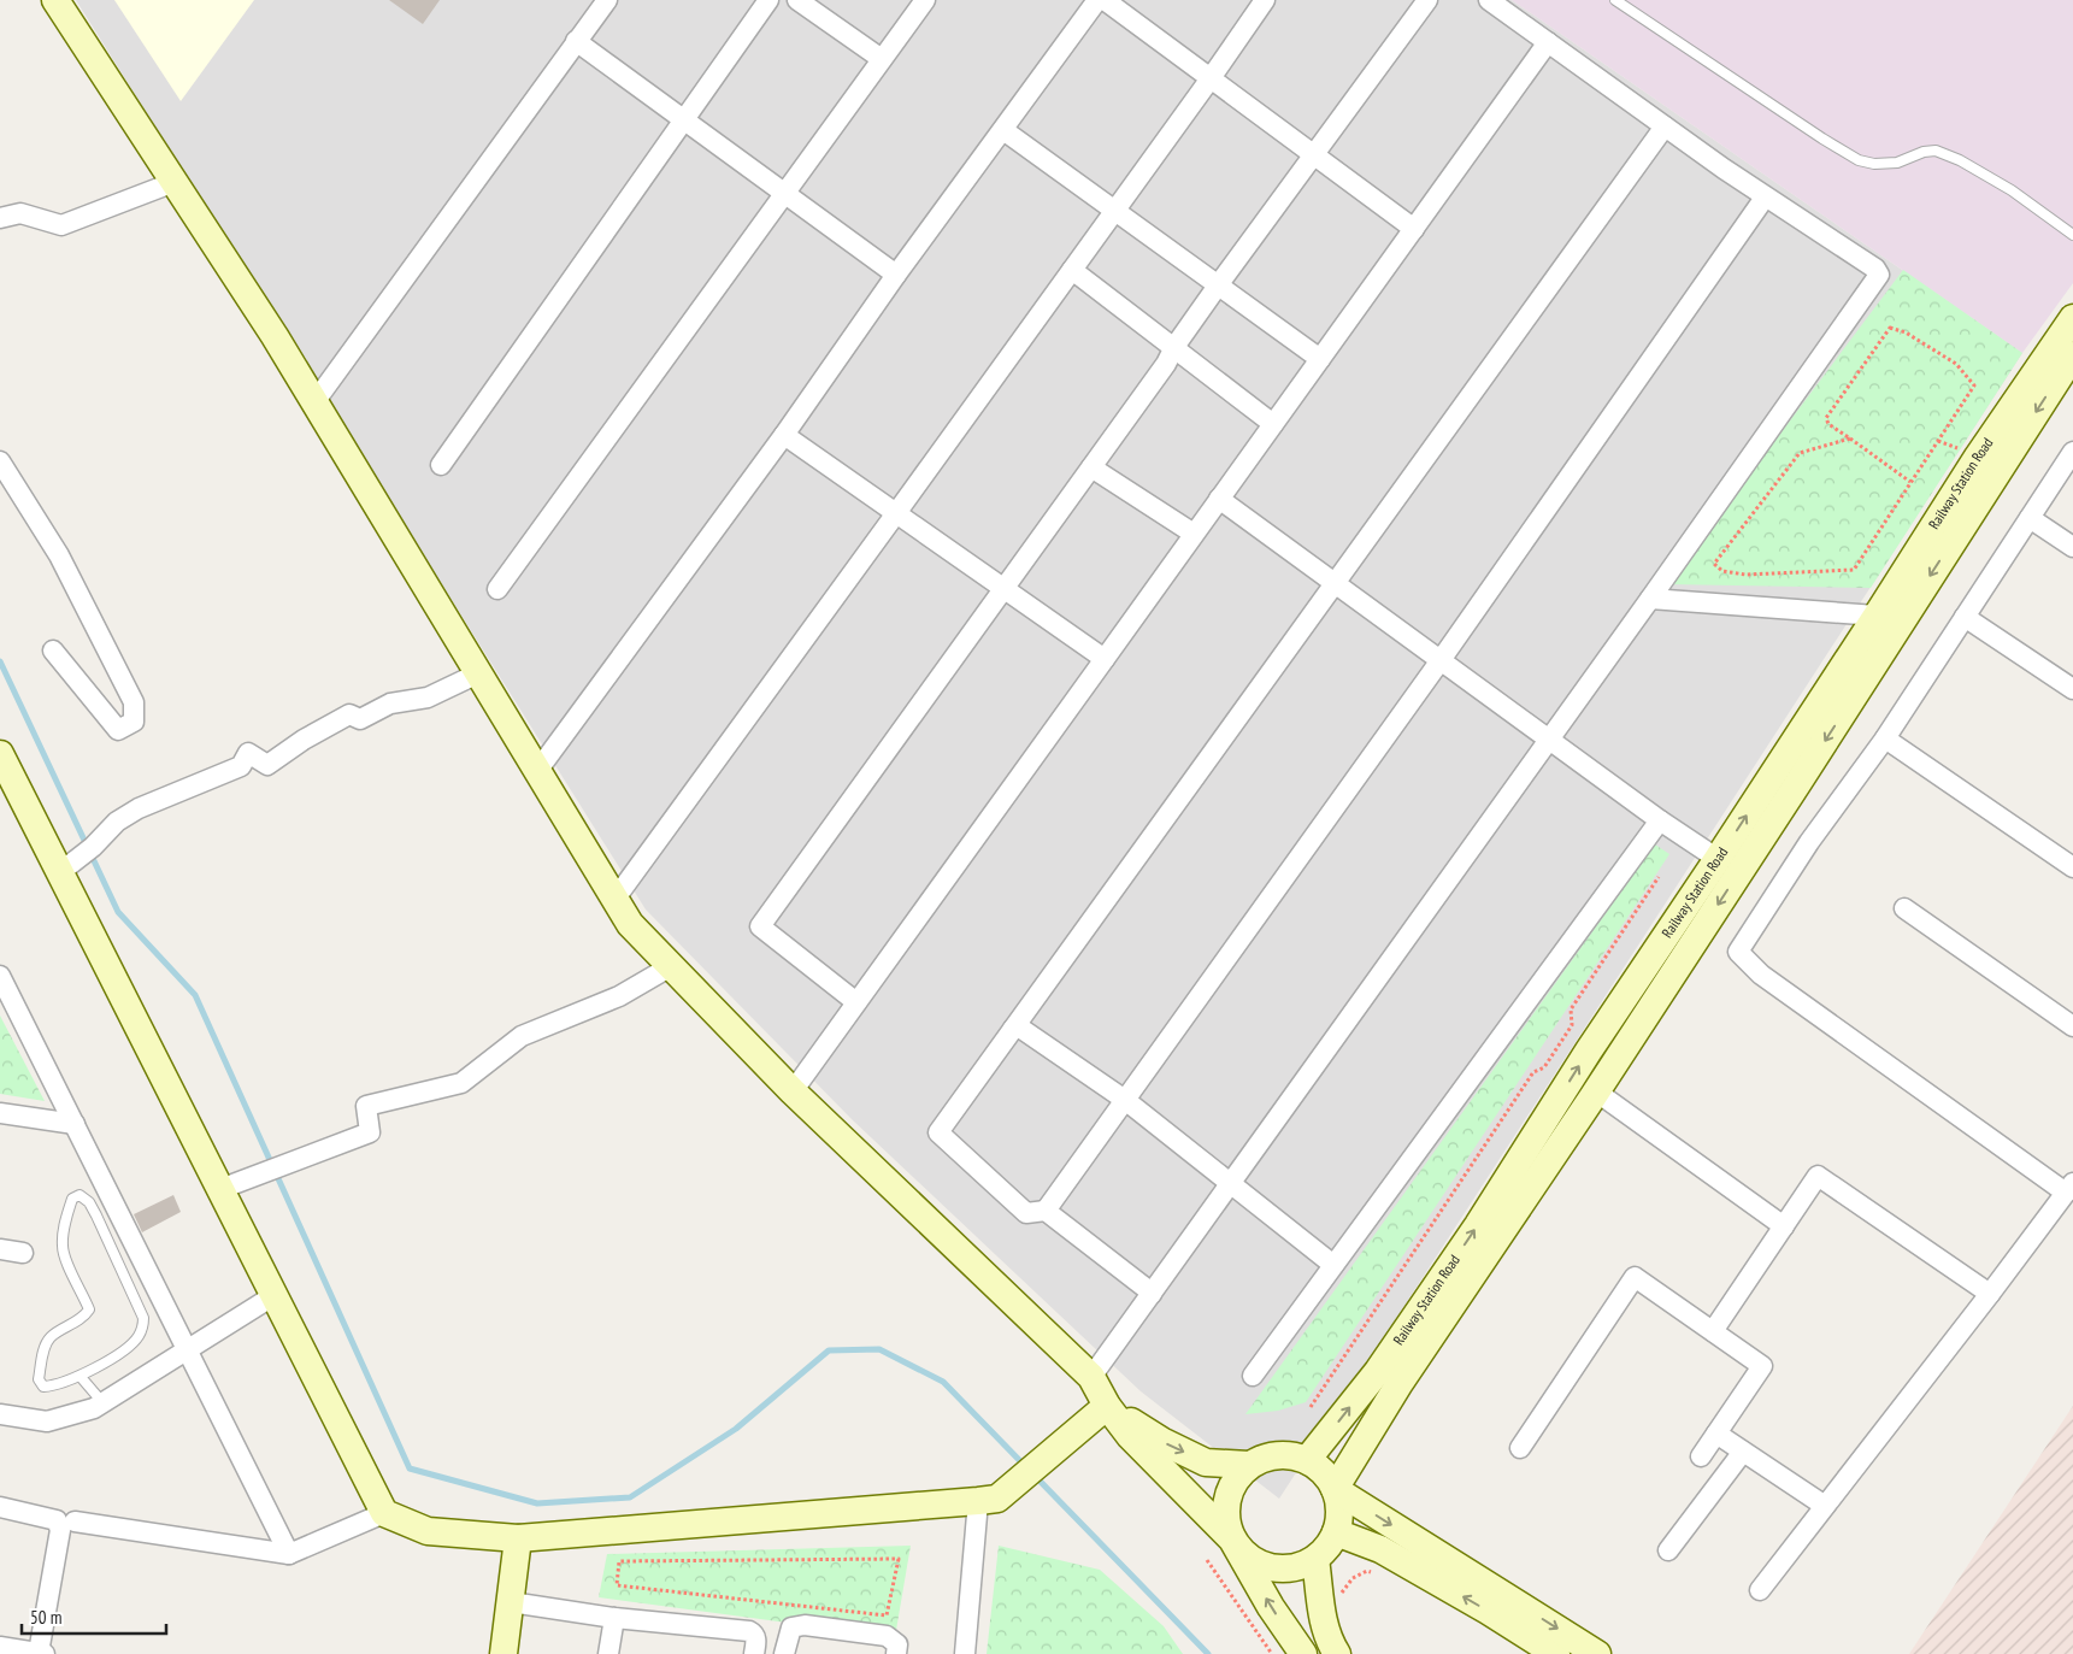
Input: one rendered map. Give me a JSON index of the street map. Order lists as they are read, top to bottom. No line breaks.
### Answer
{"streets":{"street":["Railway Station Road"]},"scale_bar":"50 m"}
